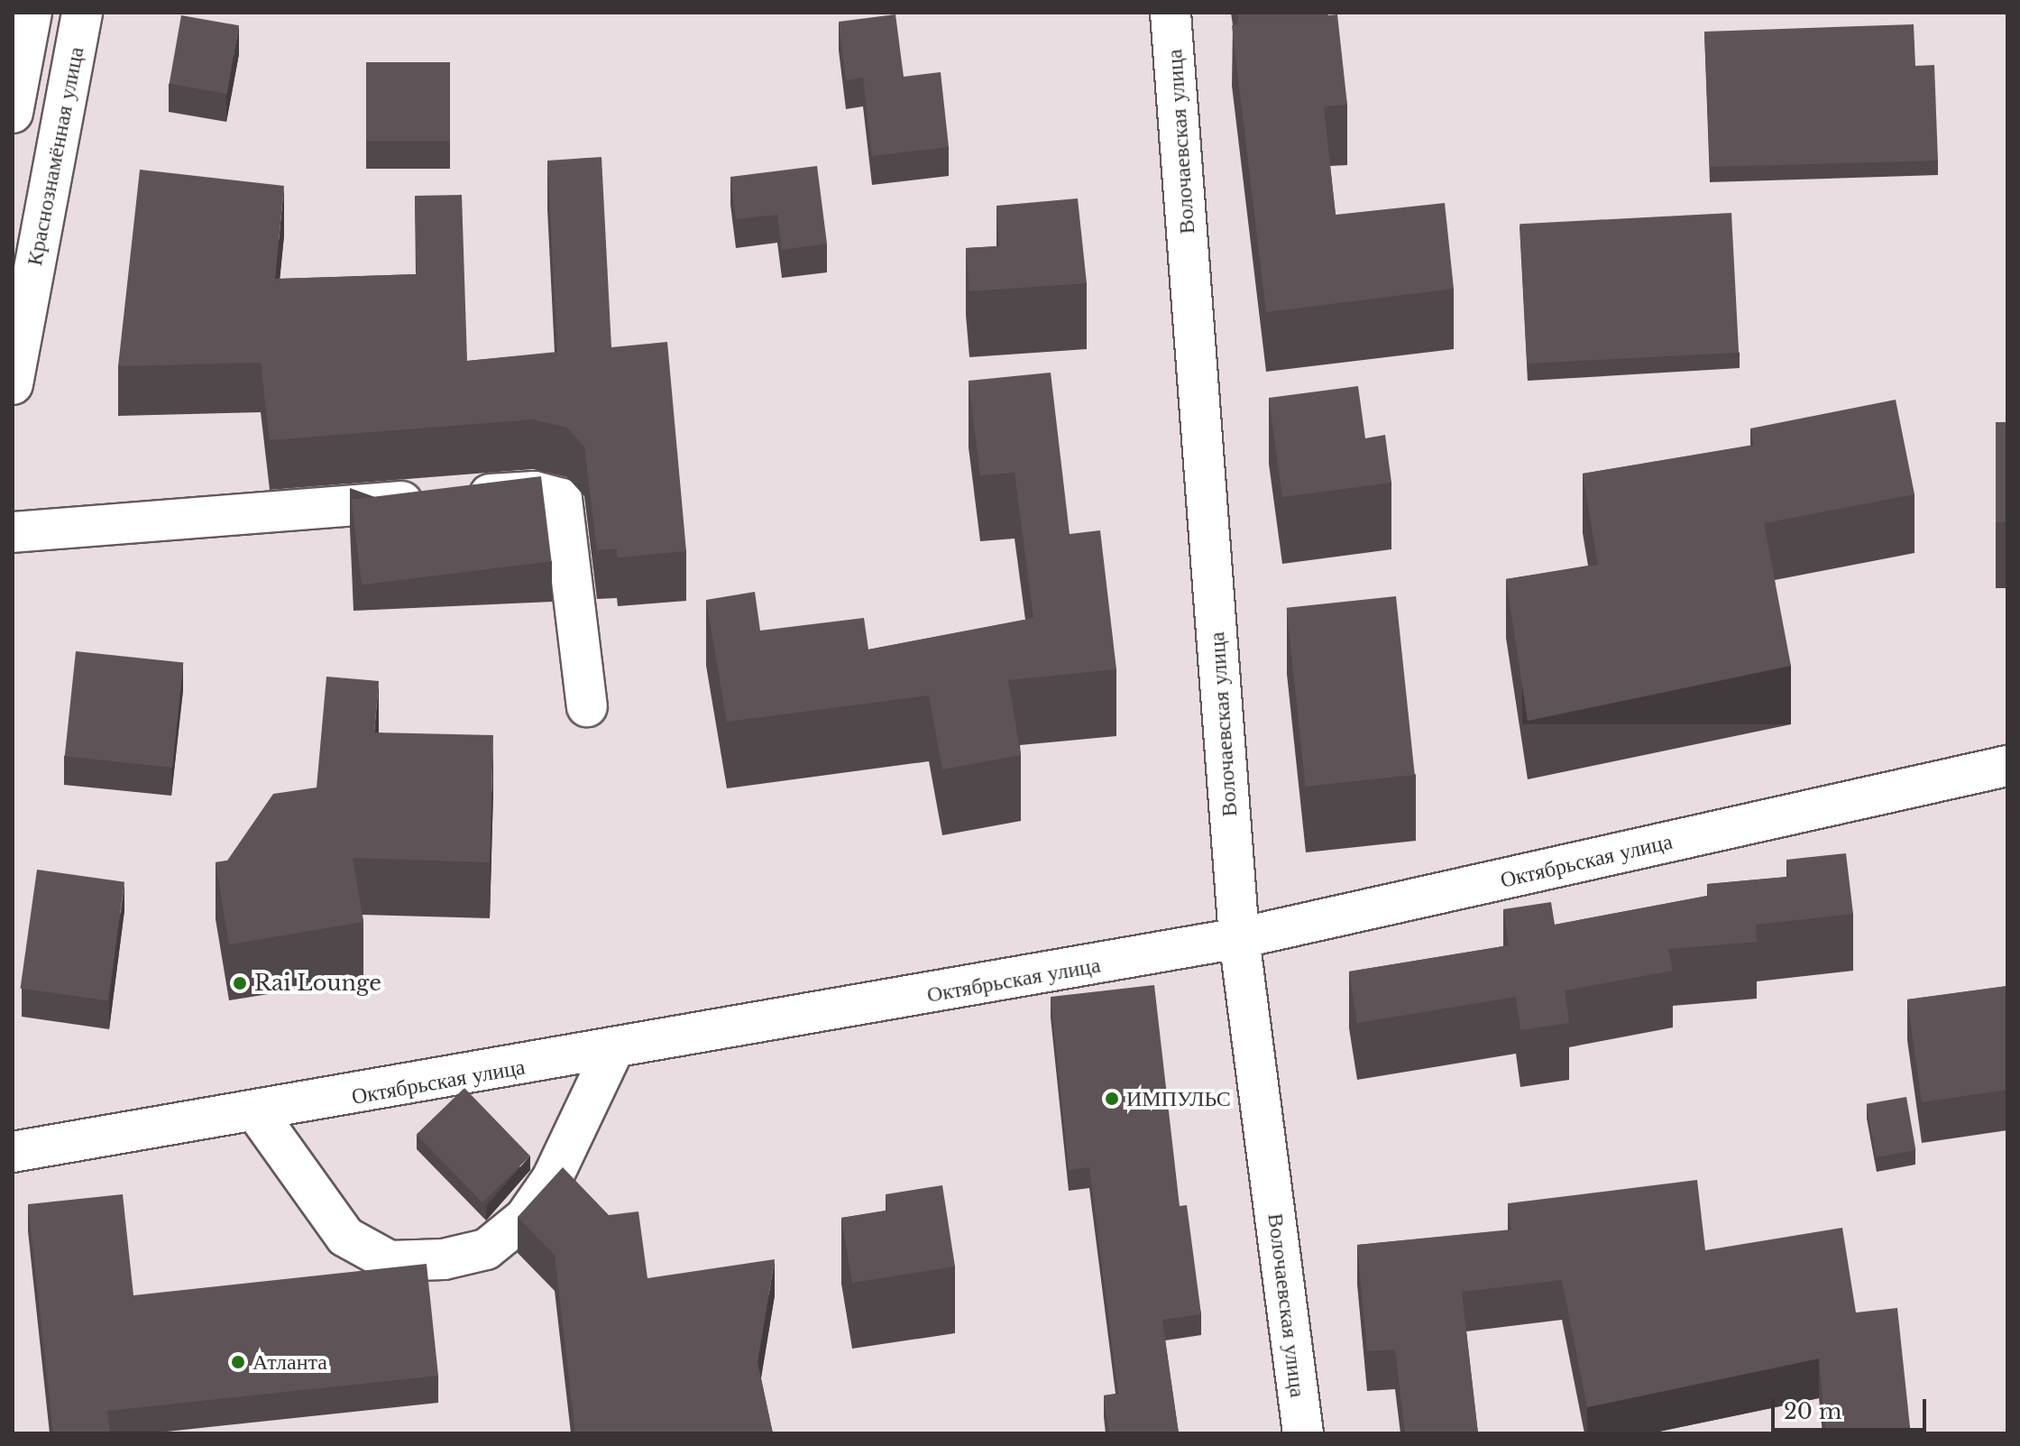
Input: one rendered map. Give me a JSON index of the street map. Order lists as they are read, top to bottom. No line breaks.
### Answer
{"streets":{"main road":["Волочаевская улица","Краснознамённая улица","Октябрьская улица"]},"crossings":[["Волочаевская улица","Октябрьская улица"]],"places":["Rai Lounge","ИМПУЛЬС","Атланта"],"scale_bar":"20 m"}
